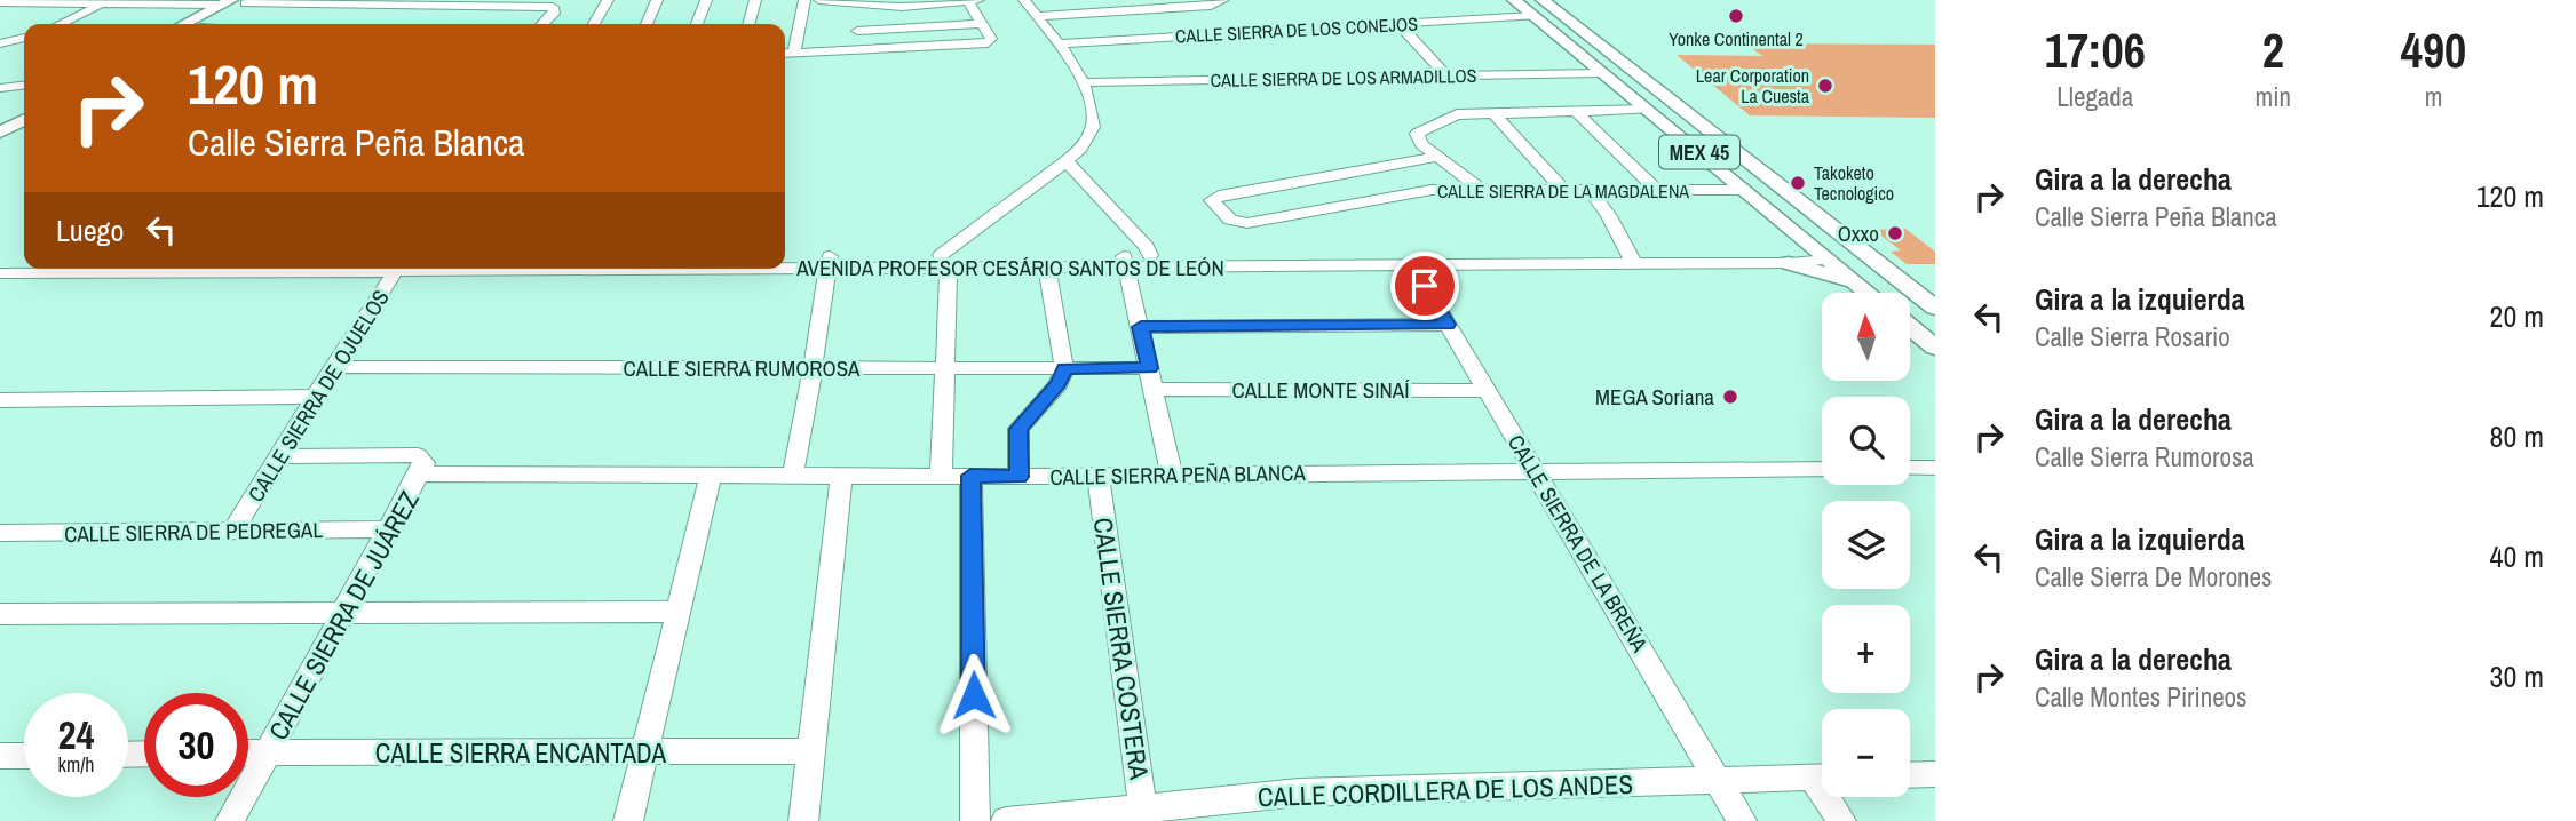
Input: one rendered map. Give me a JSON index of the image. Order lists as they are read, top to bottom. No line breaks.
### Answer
{"streets":{"main road":["MEX 45"],"street":["CALLE SIERRA DE LOS CONEJOS","CALLE SIERRA DE LOS ARMADILLOS","CALLE SIERRA DE LA MAGDALENA","AVENIDA PROFESOR CESÁRIO SANTOS DE LEÓN","CALLE SIERRA RUMOROSA","CALLE MONTE SINAÍ","CALLE SIERRA DE OJUELOS","CALLE SIERRA PEÑA BLANCA","CALLE SIERRA DE PEDREGAL","CALLE SIERRA DE LA BREÑA","CALLE SIERRA DE JUÁREZ","CALLE SIERRA COSTERA","CALLE SIERRA ENCANTADA","CALLE CORDILLERA DE LOS ANDES"]},"crossings":[["CALLE SIERRA DE LOS CONEJOS","MEX 45"],["CALLE SIERRA DE LOS ARMADILLOS","MEX 45"],["MEX 45","CALLE SIERRA DE LA MAGDALENA"],["MEX 45","AVENIDA PROFESOR CESÁRIO SANTOS DE LEÓN"],["AVENIDA PROFESOR CESÁRIO SANTOS DE LEÓN","CALLE SIERRA DE LA BREÑA"],["CALLE SIERRA RUMOROSA","CALLE SIERRA DE OJUELOS"],["CALLE MONTE SINAÍ","CALLE SIERRA DE LA BREÑA"],["CALLE SIERRA DE OJUELOS","CALLE SIERRA PEÑA BLANCA"],["CALLE SIERRA DE OJUELOS","CALLE SIERRA DE PEDREGAL"],["CALLE SIERRA PEÑA BLANCA","CALLE SIERRA DE LA BREÑA"],["CALLE SIERRA PEÑA BLANCA","CALLE SIERRA DE JUÁREZ"],["CALLE SIERRA PEÑA BLANCA","CALLE SIERRA COSTERA"],["CALLE SIERRA DE PEDREGAL","CALLE SIERRA DE JUÁREZ"],["CALLE SIERRA DE LA BREÑA","CALLE CORDILLERA DE LOS ANDES"],["CALLE SIERRA DE JUÁREZ","CALLE SIERRA ENCANTADA"],["CALLE SIERRA COSTERA","CALLE CORDILLERA DE LOS ANDES"]],"places":["Yonke Continental 2","Lear Corporation La Cuesta","Takoketo Tecnologico","Oxxo","MEGA Soriana"],"north":"top","page":{"eta":["17:06","Llegada","2","min","490","m"],"turn":["120 m","Calle Sierra Peña Blanca"],"list":[{"name":"Gira a la derecha","note":"Calle Sierra Peña Blanca","value":"120 m"},{"name":"Gira a la izquierda","note":"Calle Sierra Rosario","value":"20 m"},{"name":"Gira a la derecha","note":"Calle Sierra Rumorosa","value":"80 m"},{"name":"Gira a la izquierda","note":"Calle Sierra De Morones","value":"40 m"},{"name":"Gira a la derecha","note":"Calle Montes Pirineos","value":"30 m"}],"then":"Luego","map_buttons":["+","−"],"speed":"24 km/h","limit":"30"}}
